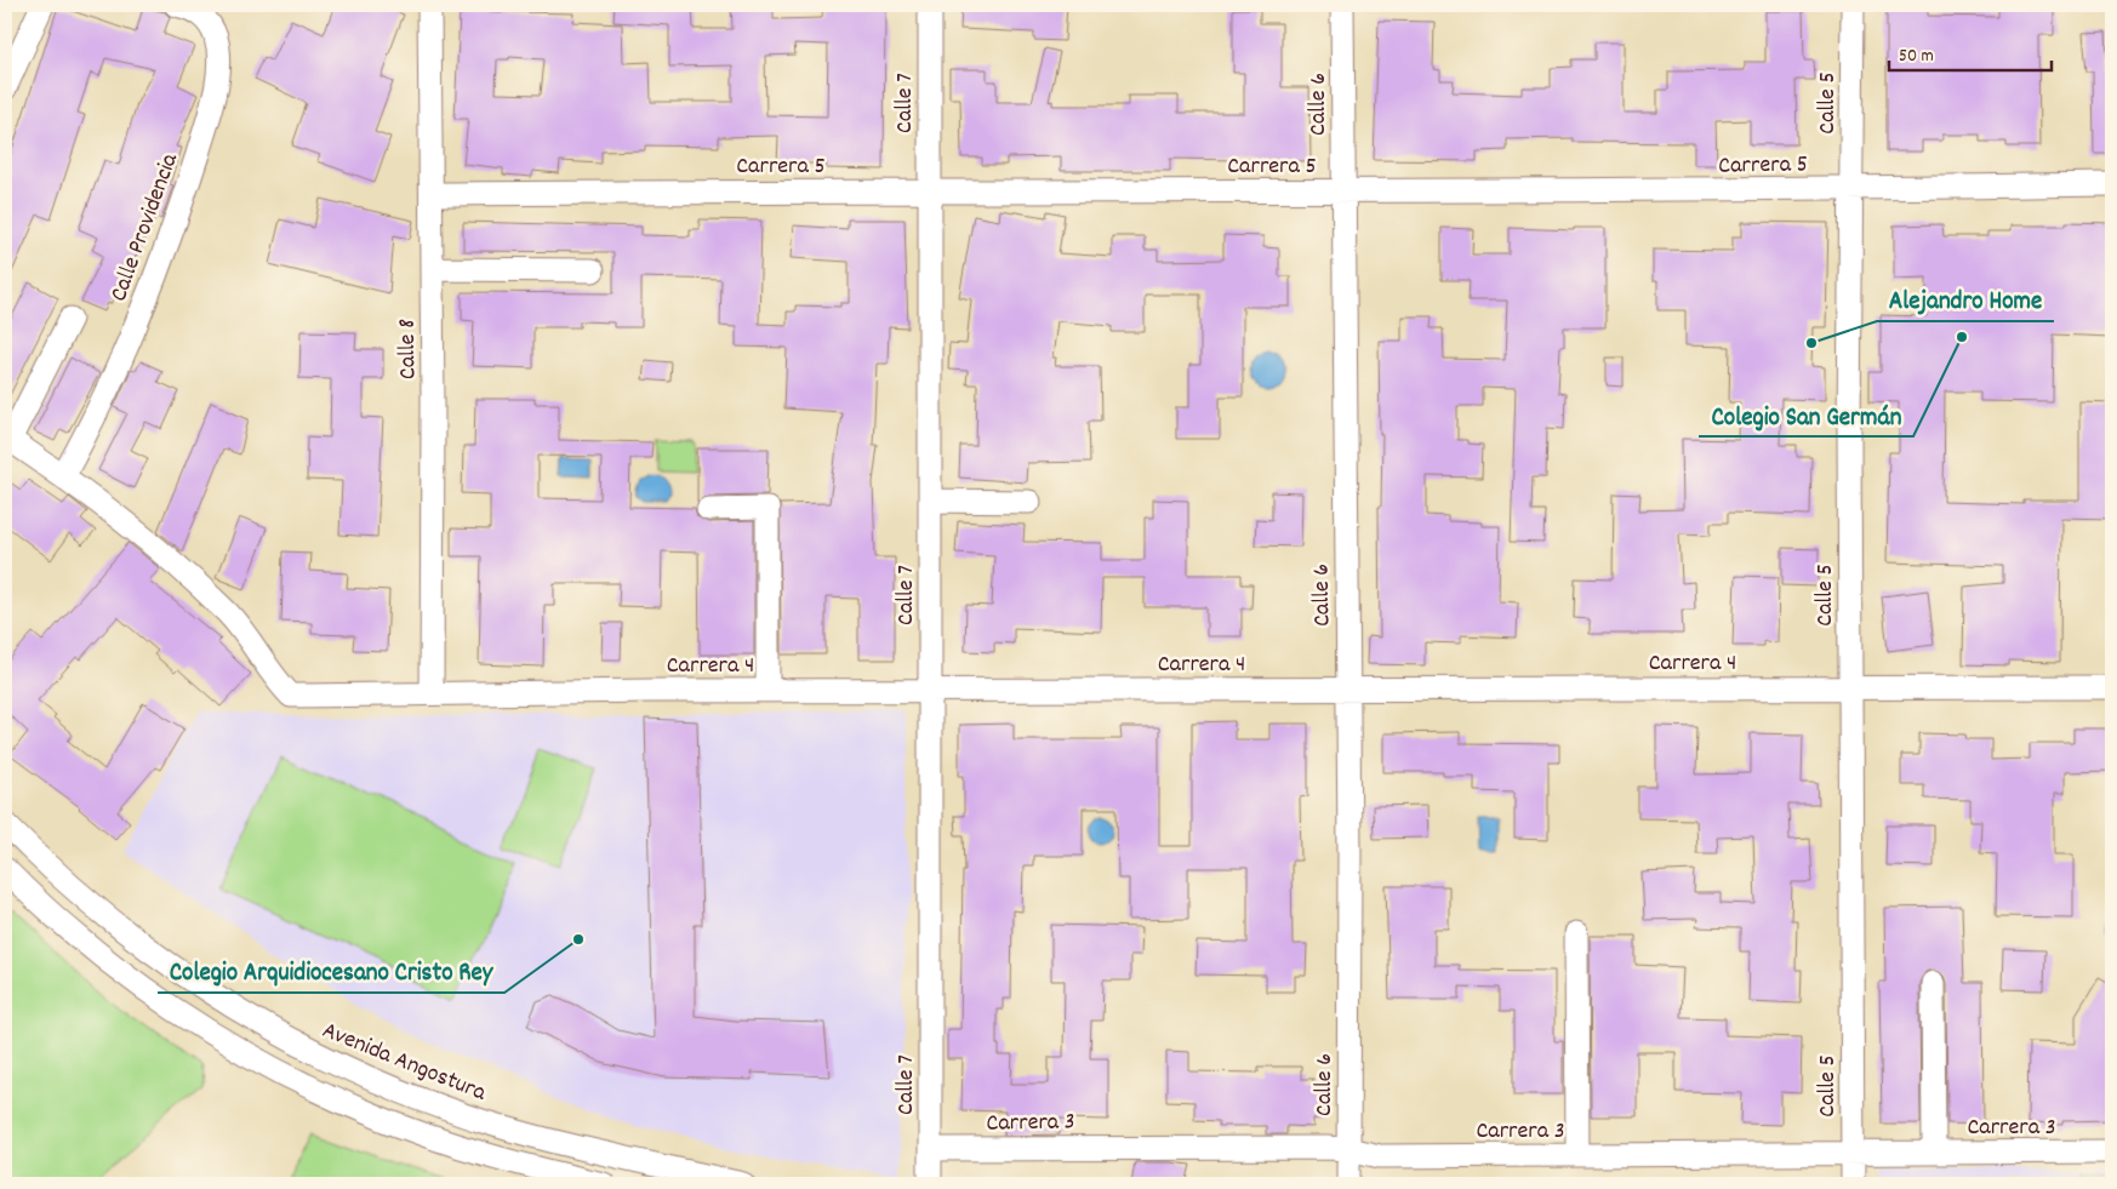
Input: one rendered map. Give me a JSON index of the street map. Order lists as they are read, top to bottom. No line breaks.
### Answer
{"streets":{"street":["Calle 7","Calle 5","Calle 6","Carrera 5","Calle Providencia","Calle 8","Carrera 4","Avenida Angostura","Carrera 3"]},"crossings":[["Calle 7","Carrera 5"],["Calle 7","Carrera 4"],["Calle 7","Carrera 3"],["Calle 5","Carrera 5"],["Calle 5","Carrera 4"],["Calle 5","Carrera 3"],["Calle 6","Carrera 5"],["Calle 6","Carrera 4"],["Calle 6","Carrera 3"],["Carrera 5","Calle 8"],["Calle Providencia","Carrera 4"],["Calle 8","Carrera 4"]],"places":["Colegio San Germán","Alejandro Home","Colegio Arquidiocesano Cristo Rey"],"scale_bar":"50 m"}
